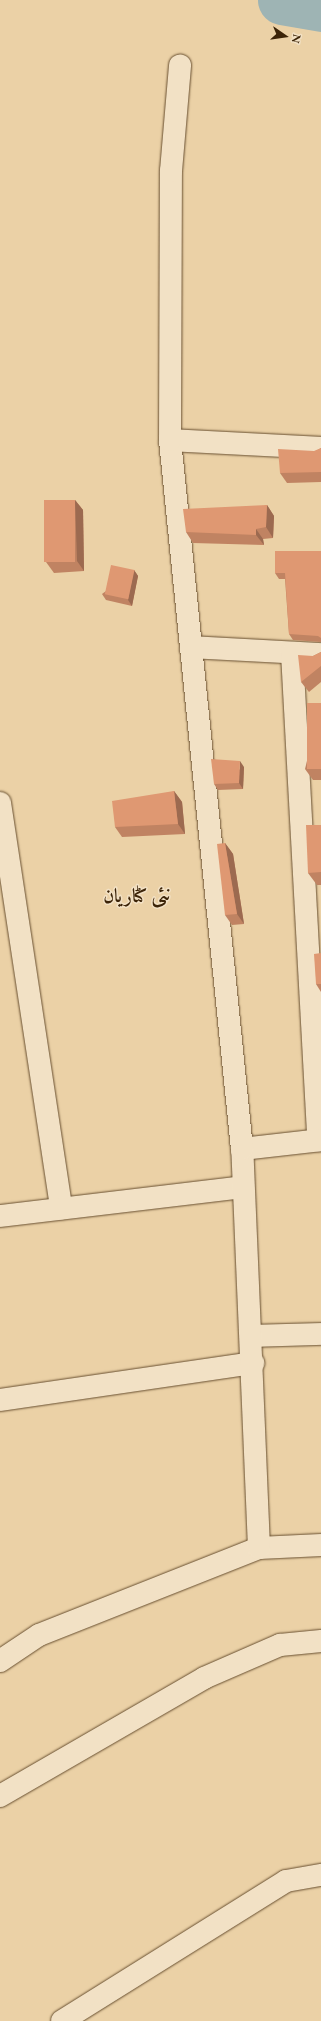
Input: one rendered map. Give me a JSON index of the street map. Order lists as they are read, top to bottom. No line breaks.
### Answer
{"districts":["نئی کٹاریان"],"north":"right"}
